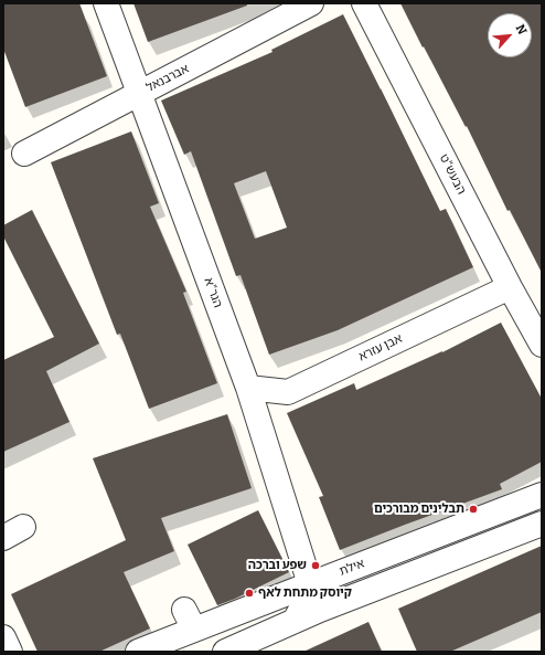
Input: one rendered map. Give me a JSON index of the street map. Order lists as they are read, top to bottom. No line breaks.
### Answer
{"streets":{"street":["אברבנאל","הבעש\"ט","הגר\"א","אבן עזרא","אילת"]},"crossings":[["אברבנאל","הגר\"א"],["הבעש\"ט","אבן עזרא"],["הגר\"א","אבן עזרא"],["הגר\"א","אילת"]],"places":["תבלינים מבורכים","שפע וברכה","קיוסק מתחת לאף"],"north":"top right"}
